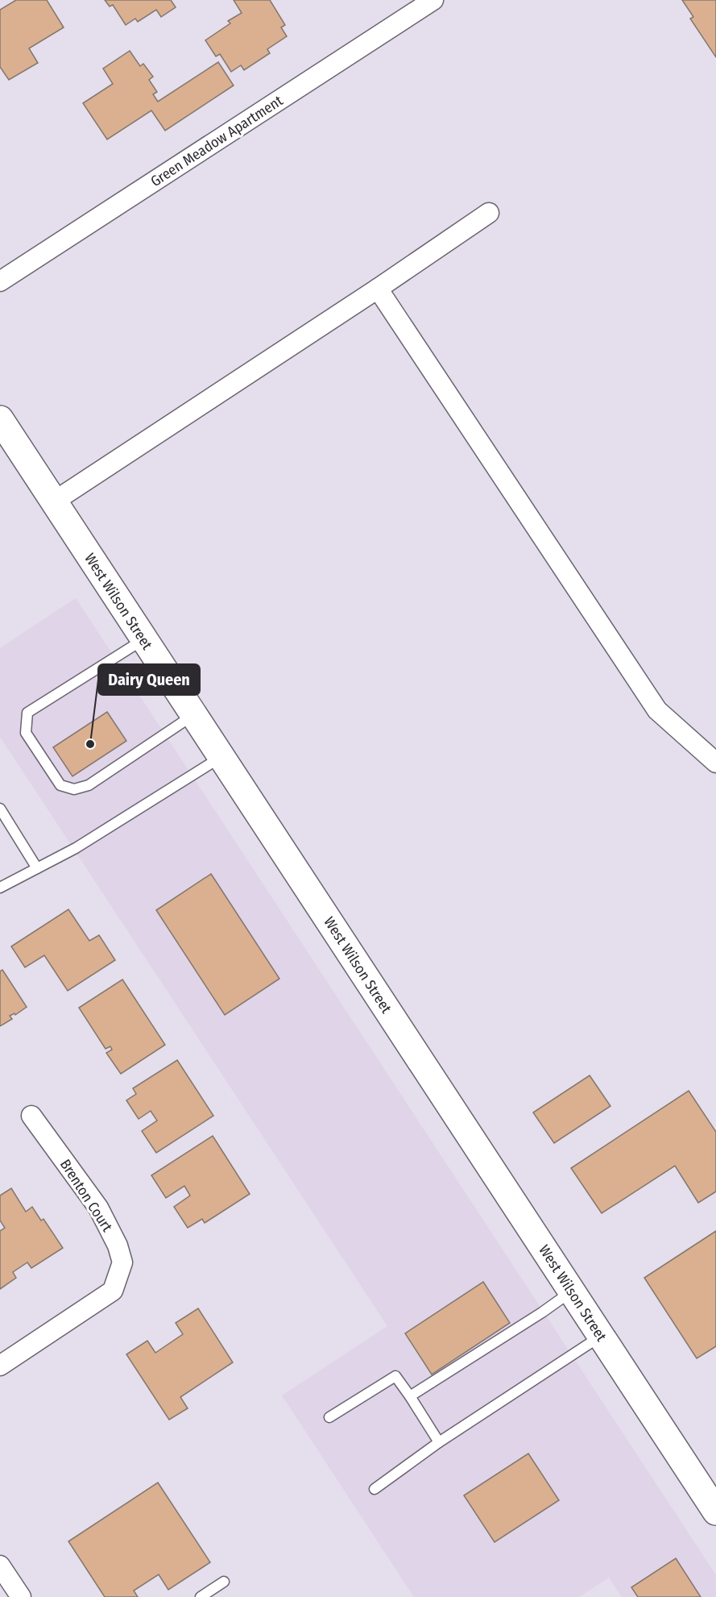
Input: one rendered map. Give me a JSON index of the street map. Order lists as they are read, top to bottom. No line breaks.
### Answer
{"streets":{"main road":["West Wilson Street"],"street":["Green Meadow Apartment","Brenton Court"]},"places":["Dairy Queen"]}
